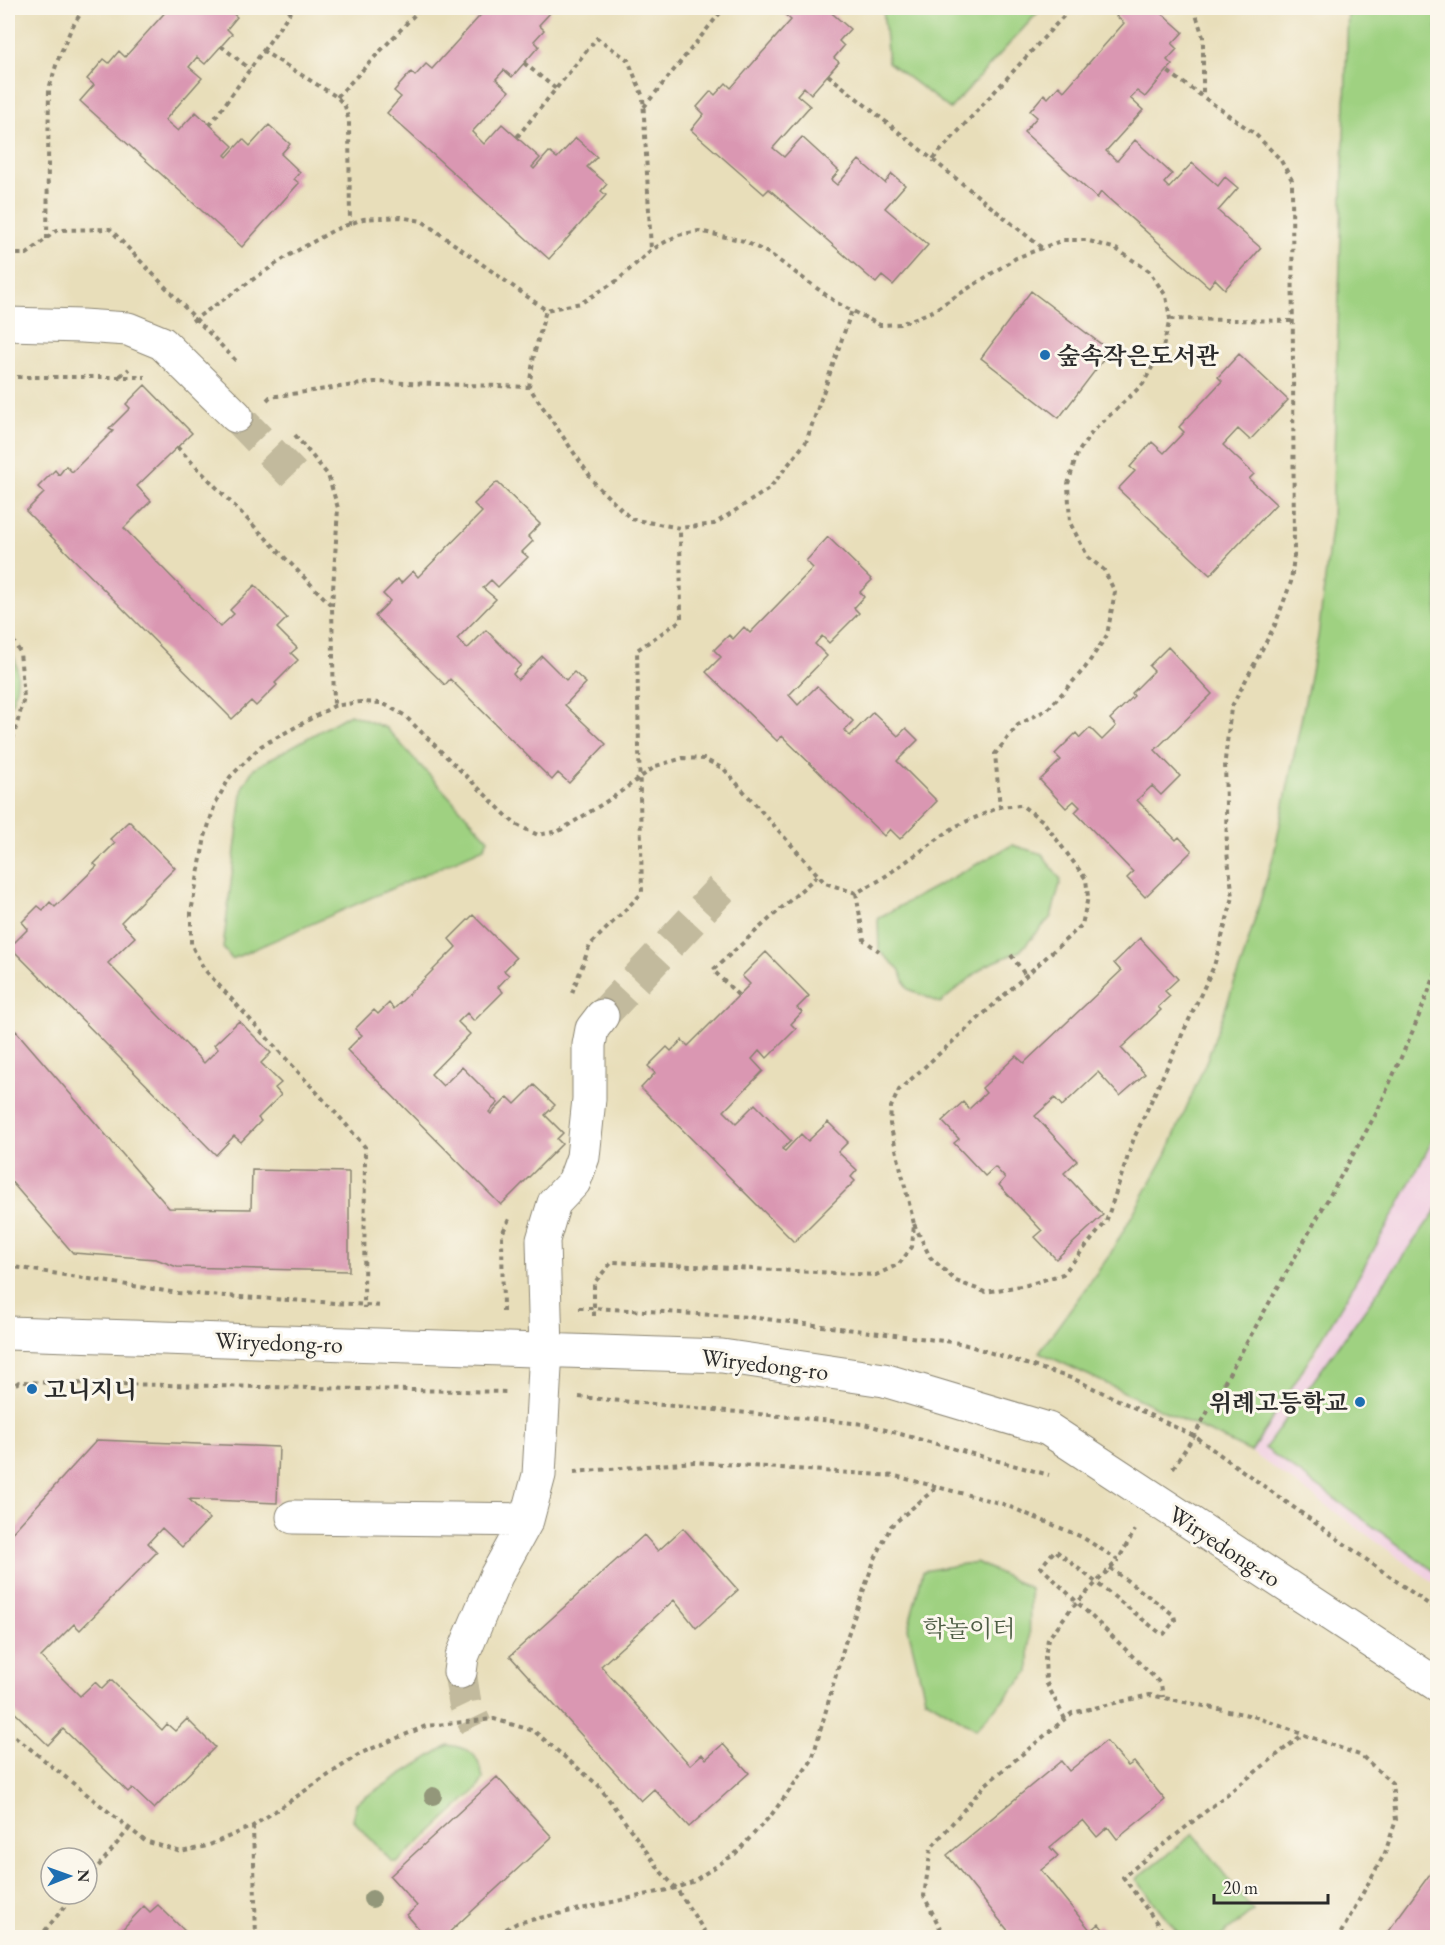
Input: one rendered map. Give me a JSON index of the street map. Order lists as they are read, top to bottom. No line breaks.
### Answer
{"streets":{"street":["Wiryedong-ro"]},"parks":["학놀이터"],"places":["숲속작은도서관","고니지니","위례고등학교"],"scale_bar":"20 m","north":"right"}
